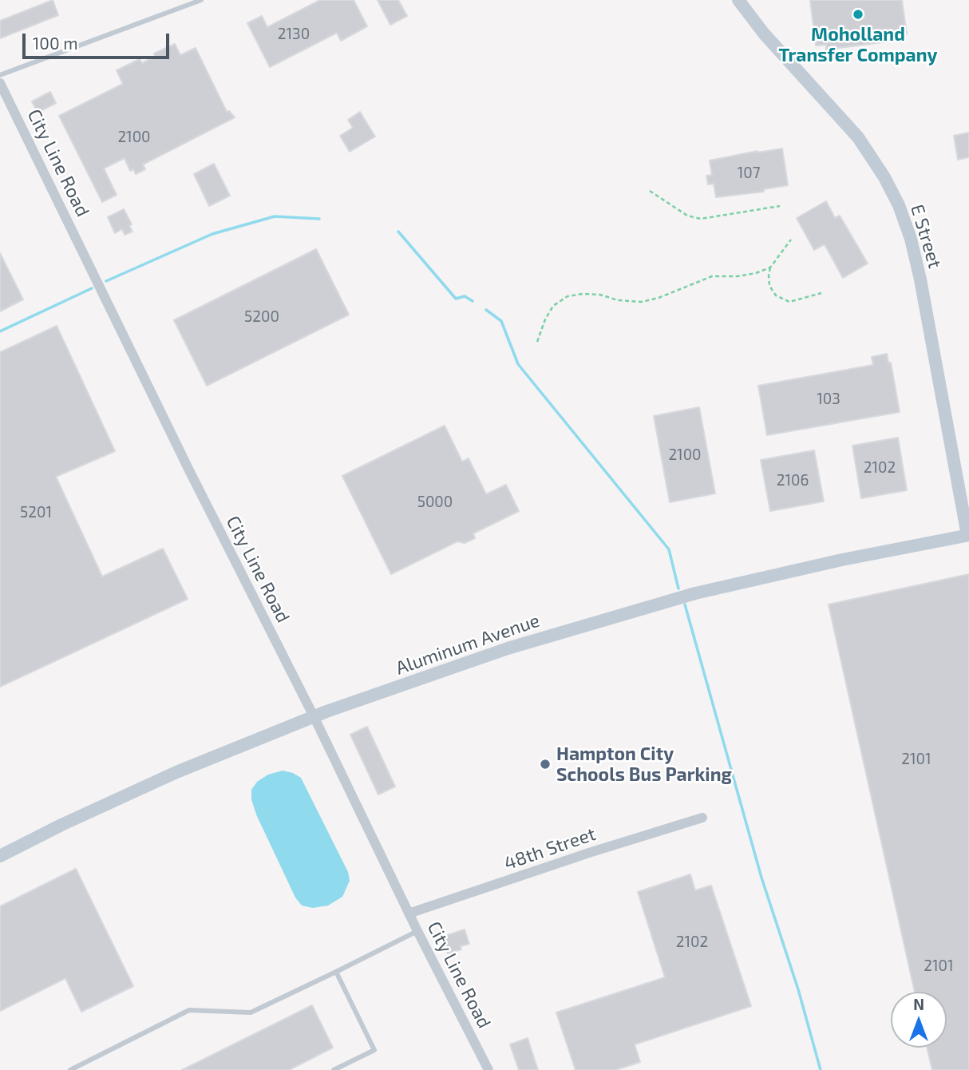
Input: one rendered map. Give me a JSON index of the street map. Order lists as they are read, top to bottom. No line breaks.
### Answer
{"streets":{"street":["City Line Road","E Street","Aluminum Avenue","48th Street"]},"crossings":[["City Line Road","Aluminum Avenue"],["City Line Road","48th Street"],["E Street","Aluminum Avenue"]],"places":["Moholland Transfer Company","Hampton City Schools Bus Parking"],"house_numbers":["2130","2100","107","5200","103","2100","2102","2106","5000","5201","2101","2102","2101"],"scale_bar":"100 m","north":"top"}
